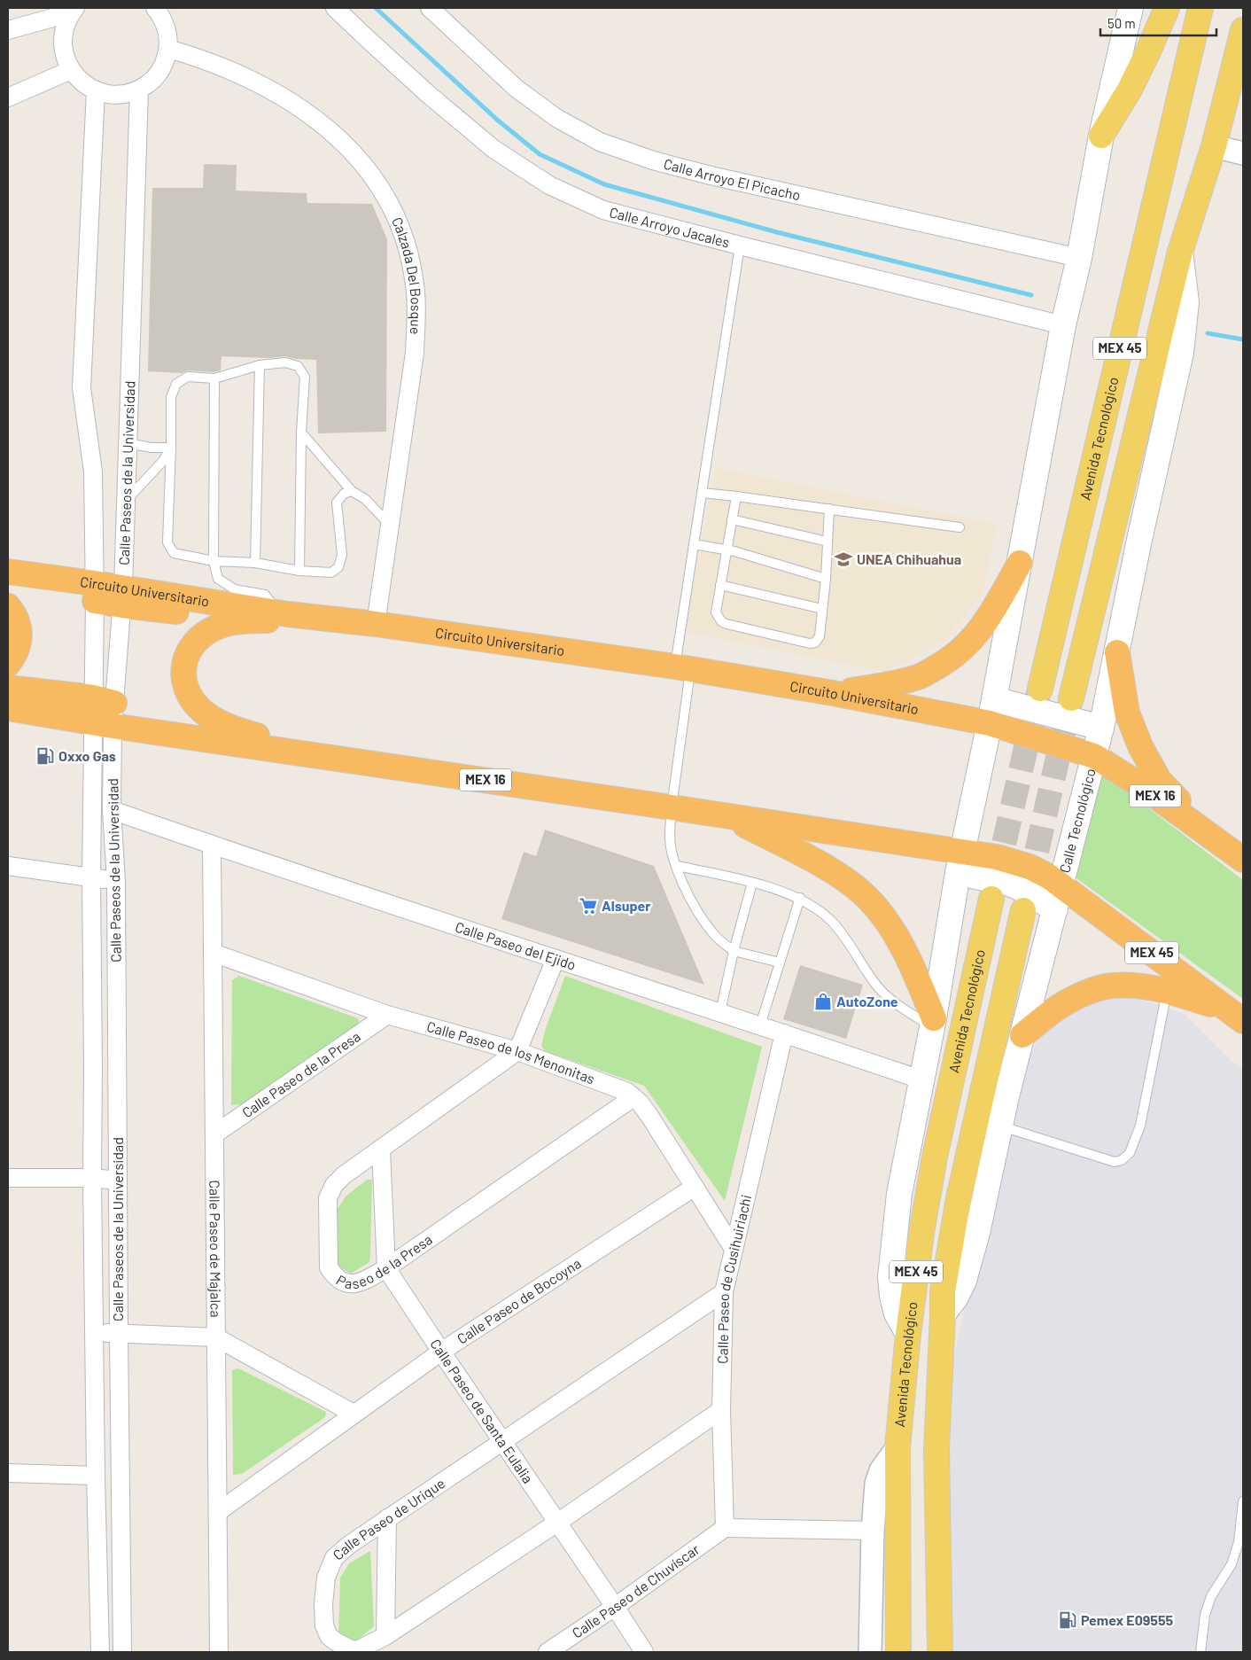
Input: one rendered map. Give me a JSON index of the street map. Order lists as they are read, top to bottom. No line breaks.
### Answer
{"streets":{"highway":["MEX 45","Circuito Universitario","MEX 16"],"main road":["Avenida Tecnológico","Calle Tecnológico"],"street":["Calle Arroyo El Picacho","Calle Arroyo Jacales","Calzada Del Bosque","Calle Paseos de la Universidad","Calle Paseo del Ejido","Calle Paseo de los Menonitas","Calle Paseo de la Presa","Calle Paseo de Majalca","Paseo de la Presa","Calle Paseo de Cusihuiriachi","Calle Paseo de Bocoyna","Calle Paseo de Santa Eulalia","Calle Paseo de Urique","Calle Paseo de Chuvíscar"]},"crossings":[["Calzada Del Bosque","Circuito Universitario"],["MEX 45","MEX 16"],["MEX 45","Calle Tecnológico"],["Calle Paseos de la Universidad","Circuito Universitario"],["Calle Paseos de la Universidad","MEX 16"],["Calle Paseos de la Universidad","Calle Paseo del Ejido"],["Circuito Universitario","MEX 16"],["MEX 16","Calle Tecnológico"],["Calle Paseo del Ejido","Calle Paseo de Majalca"],["Calle Paseo del Ejido","Calle Paseo de Cusihuiriachi"],["Calle Paseo de los Menonitas","Calle Paseo de la Presa"],["Calle Paseo de los Menonitas","Calle Paseo de Majalca"],["Calle Paseo de los Menonitas","Paseo de la Presa"],["Calle Paseo de los Menonitas","Calle Paseo de Cusihuiriachi"],["Calle Paseo de los Menonitas","Calle Paseo de Bocoyna"],["Calle Paseo de la Presa","Calle Paseo de Majalca"],["Calle Paseo de Majalca","Calle Paseo de Bocoyna"],["Paseo de la Presa","Calle Paseo de Santa Eulalia"],["Calle Paseo de Cusihuiriachi","Calle Paseo de Urique"],["Calle Paseo de Cusihuiriachi","Calle Paseo de Chuvíscar"],["Calle Paseo de Bocoyna","Calle Paseo de Santa Eulalia"],["Calle Paseo de Santa Eulalia","Calle Paseo de Urique"],["Calle Paseo de Santa Eulalia","Calle Paseo de Chuvíscar"]],"places":{"school or university":["UNEA Chihuahua"],"fuel station":["Oxxo Gas","Pemex E09555"],"supermarket":["Alsuper"],"shop":["AutoZone"]},"scale_bar":"50 m"}
